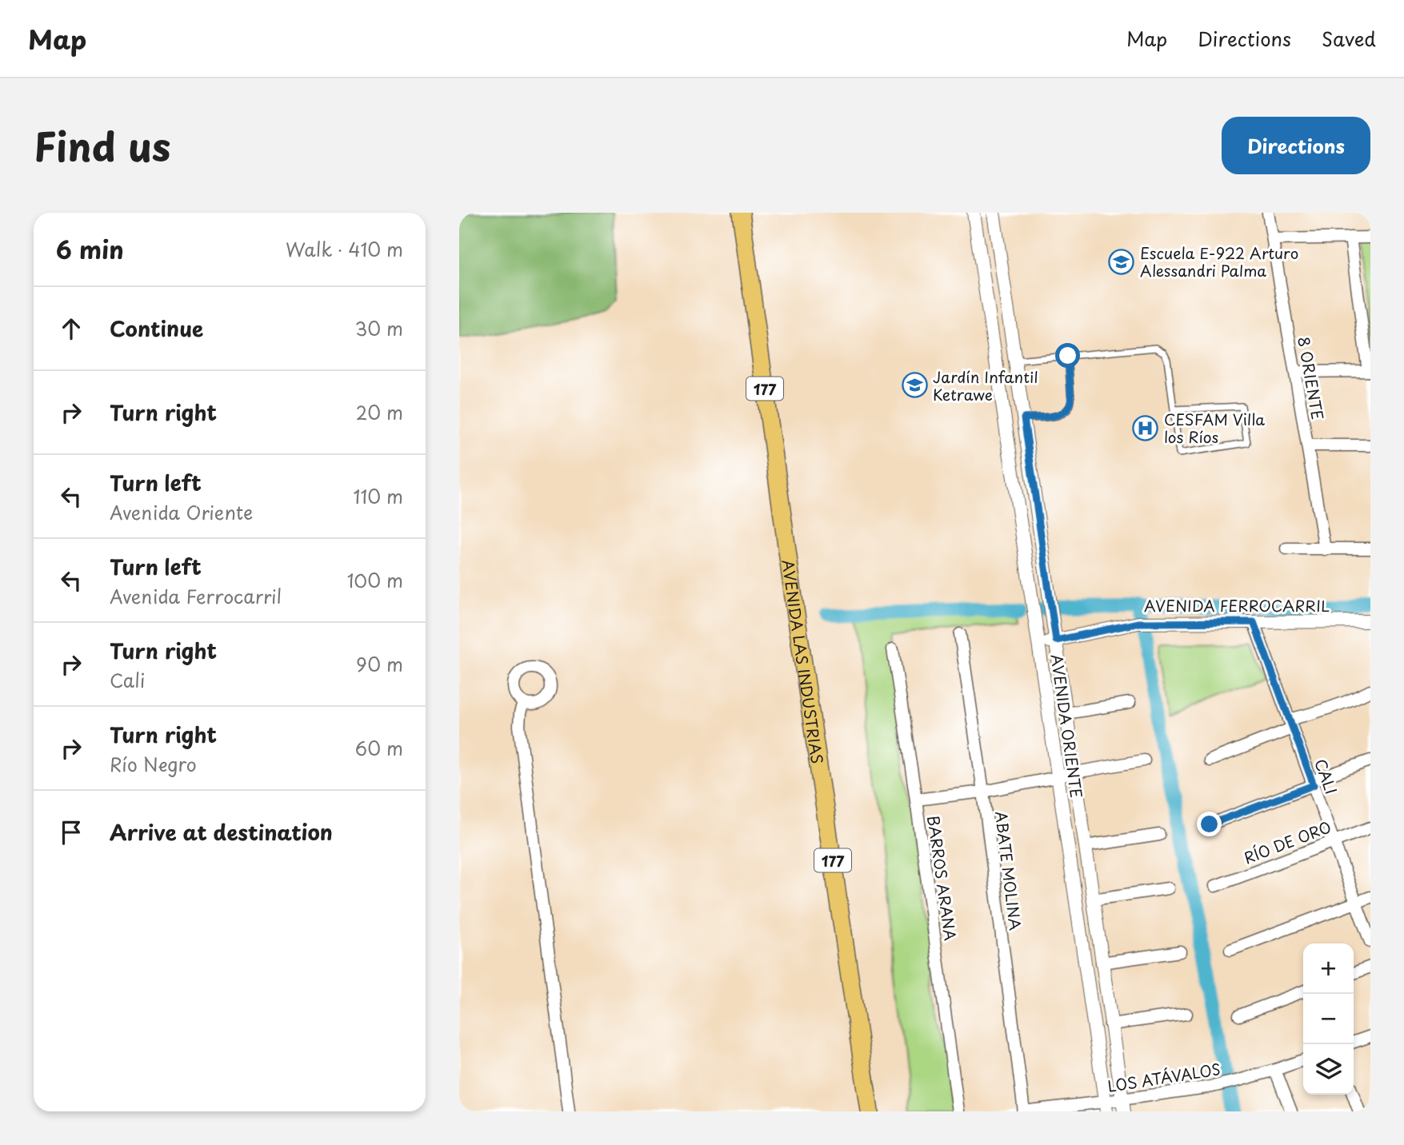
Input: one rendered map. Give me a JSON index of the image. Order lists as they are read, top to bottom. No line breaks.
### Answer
{"streets":{"main road":["177","AVENIDA LAS INDUSTRIAS"],"street":["8 ORIENTE","AVENIDA FERROCARRIL","AVENIDA ORIENTE","CALI","RÍO DE ORO","ABATE MOLINA","BARROS ARANA","LOS ATÁVALOS"]},"crossings":[["AVENIDA FERROCARRIL","AVENIDA ORIENTE"],["AVENIDA FERROCARRIL","CALI"],["AVENIDA ORIENTE","LOS ATÁVALOS"],["CALI","RÍO DE ORO"],["ABATE MOLINA","LOS ATÁVALOS"]],"places":{"school or university":["Escuela E-922 Arturo Alessandri Palma","Jardín Infantil Ketrawe"],"hospital":["CESFAM Villa los Ríos"]},"page":{"header":"Map","nav":["Map","Directions","Saved"],"title":"Find us","buttons":"Directions","heading":["6 min","Walk · 410 m"],"list":[["Continue","30 m"],["Turn right","20 m"],["Turn left","Avenida Oriente","110 m"],["Turn left","Avenida Ferrocarril","100 m"],["Turn right","Cali","90 m"],["Turn right","Río Negro","60 m"],"Arrive at destination"],"map_buttons":["+","−"]}}
